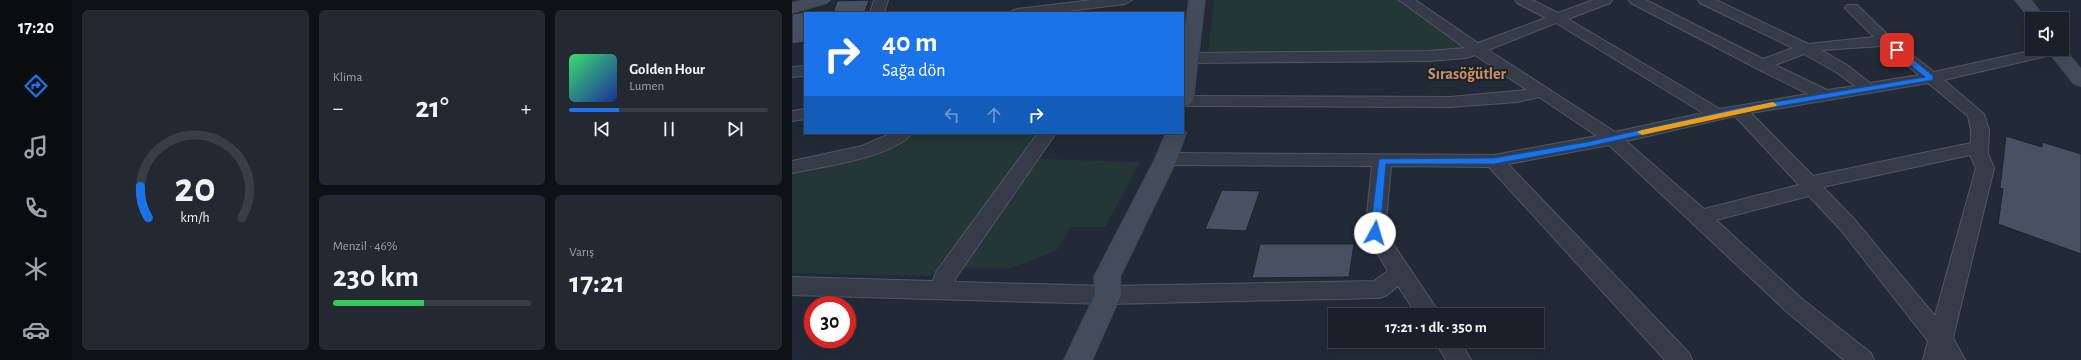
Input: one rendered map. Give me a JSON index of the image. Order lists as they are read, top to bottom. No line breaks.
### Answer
{"districts":["Sırasöğütler"],"page":{"tabs":"17:20","tile":["Klima",["Menzil · 46%","230 km"],["Varış","17:21"]],"turn":["40 m","Sağa dön"],"song":["Golden Hour","Lumen"],"heat":["−","21°","+"],"limit":"30","trip":"17:21 · 1 dk · 350 m","gauge":["20","km/h"]}}
